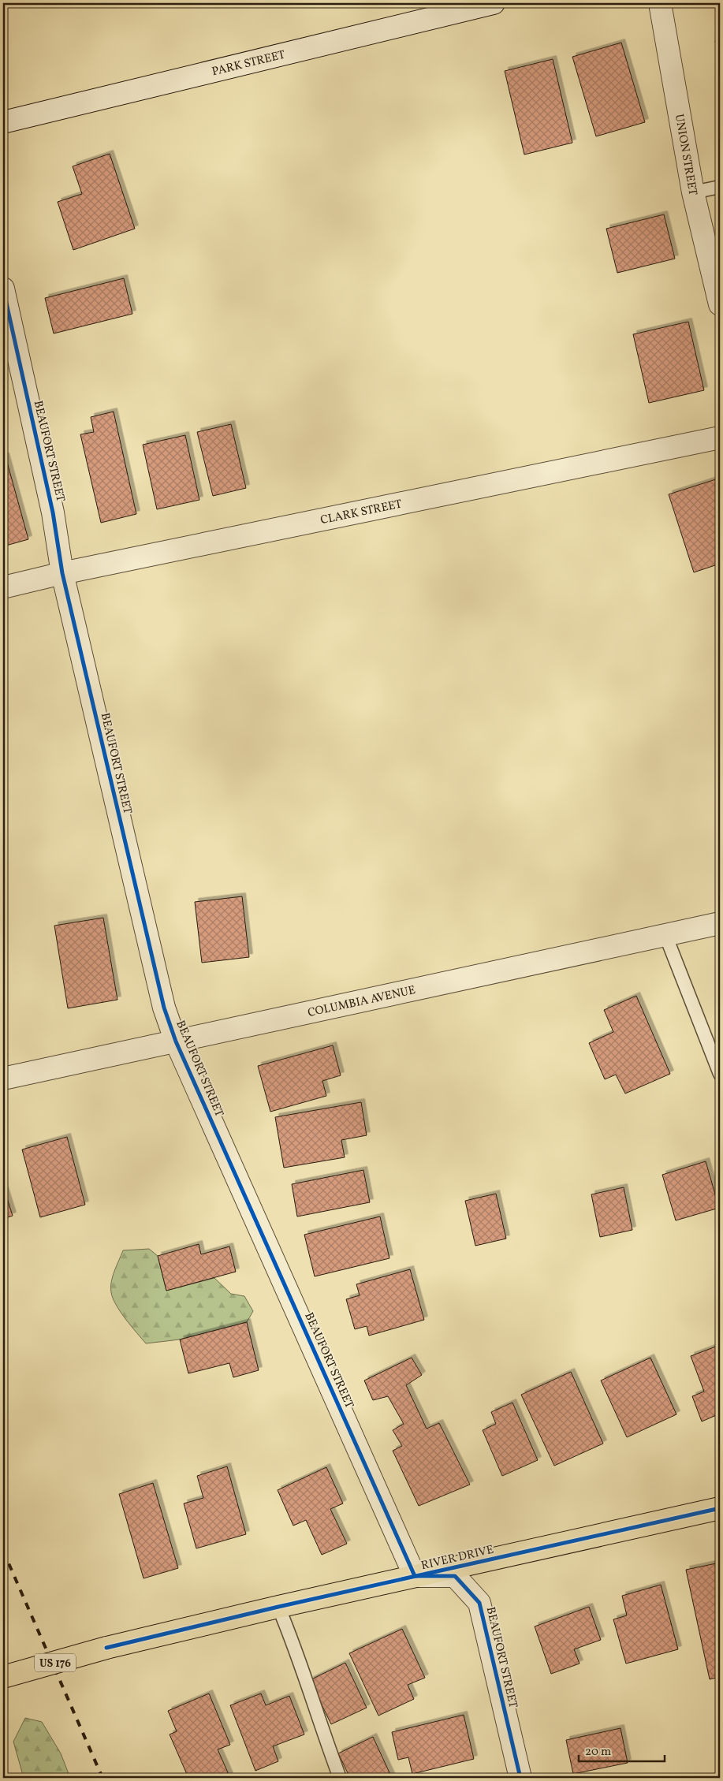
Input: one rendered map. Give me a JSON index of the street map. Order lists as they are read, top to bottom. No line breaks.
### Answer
{"streets":{"main road":["RIVER DRIVE","US 176"],"street":["PARK STREET","UNION STREET","BEAUFORT STREET","CLARK STREET","COLUMBIA AVENUE"]},"crossings":[["BEAUFORT STREET","CLARK STREET"],["BEAUFORT STREET","COLUMBIA AVENUE"],["BEAUFORT STREET","RIVER DRIVE"]],"scale_bar":"20 m"}
